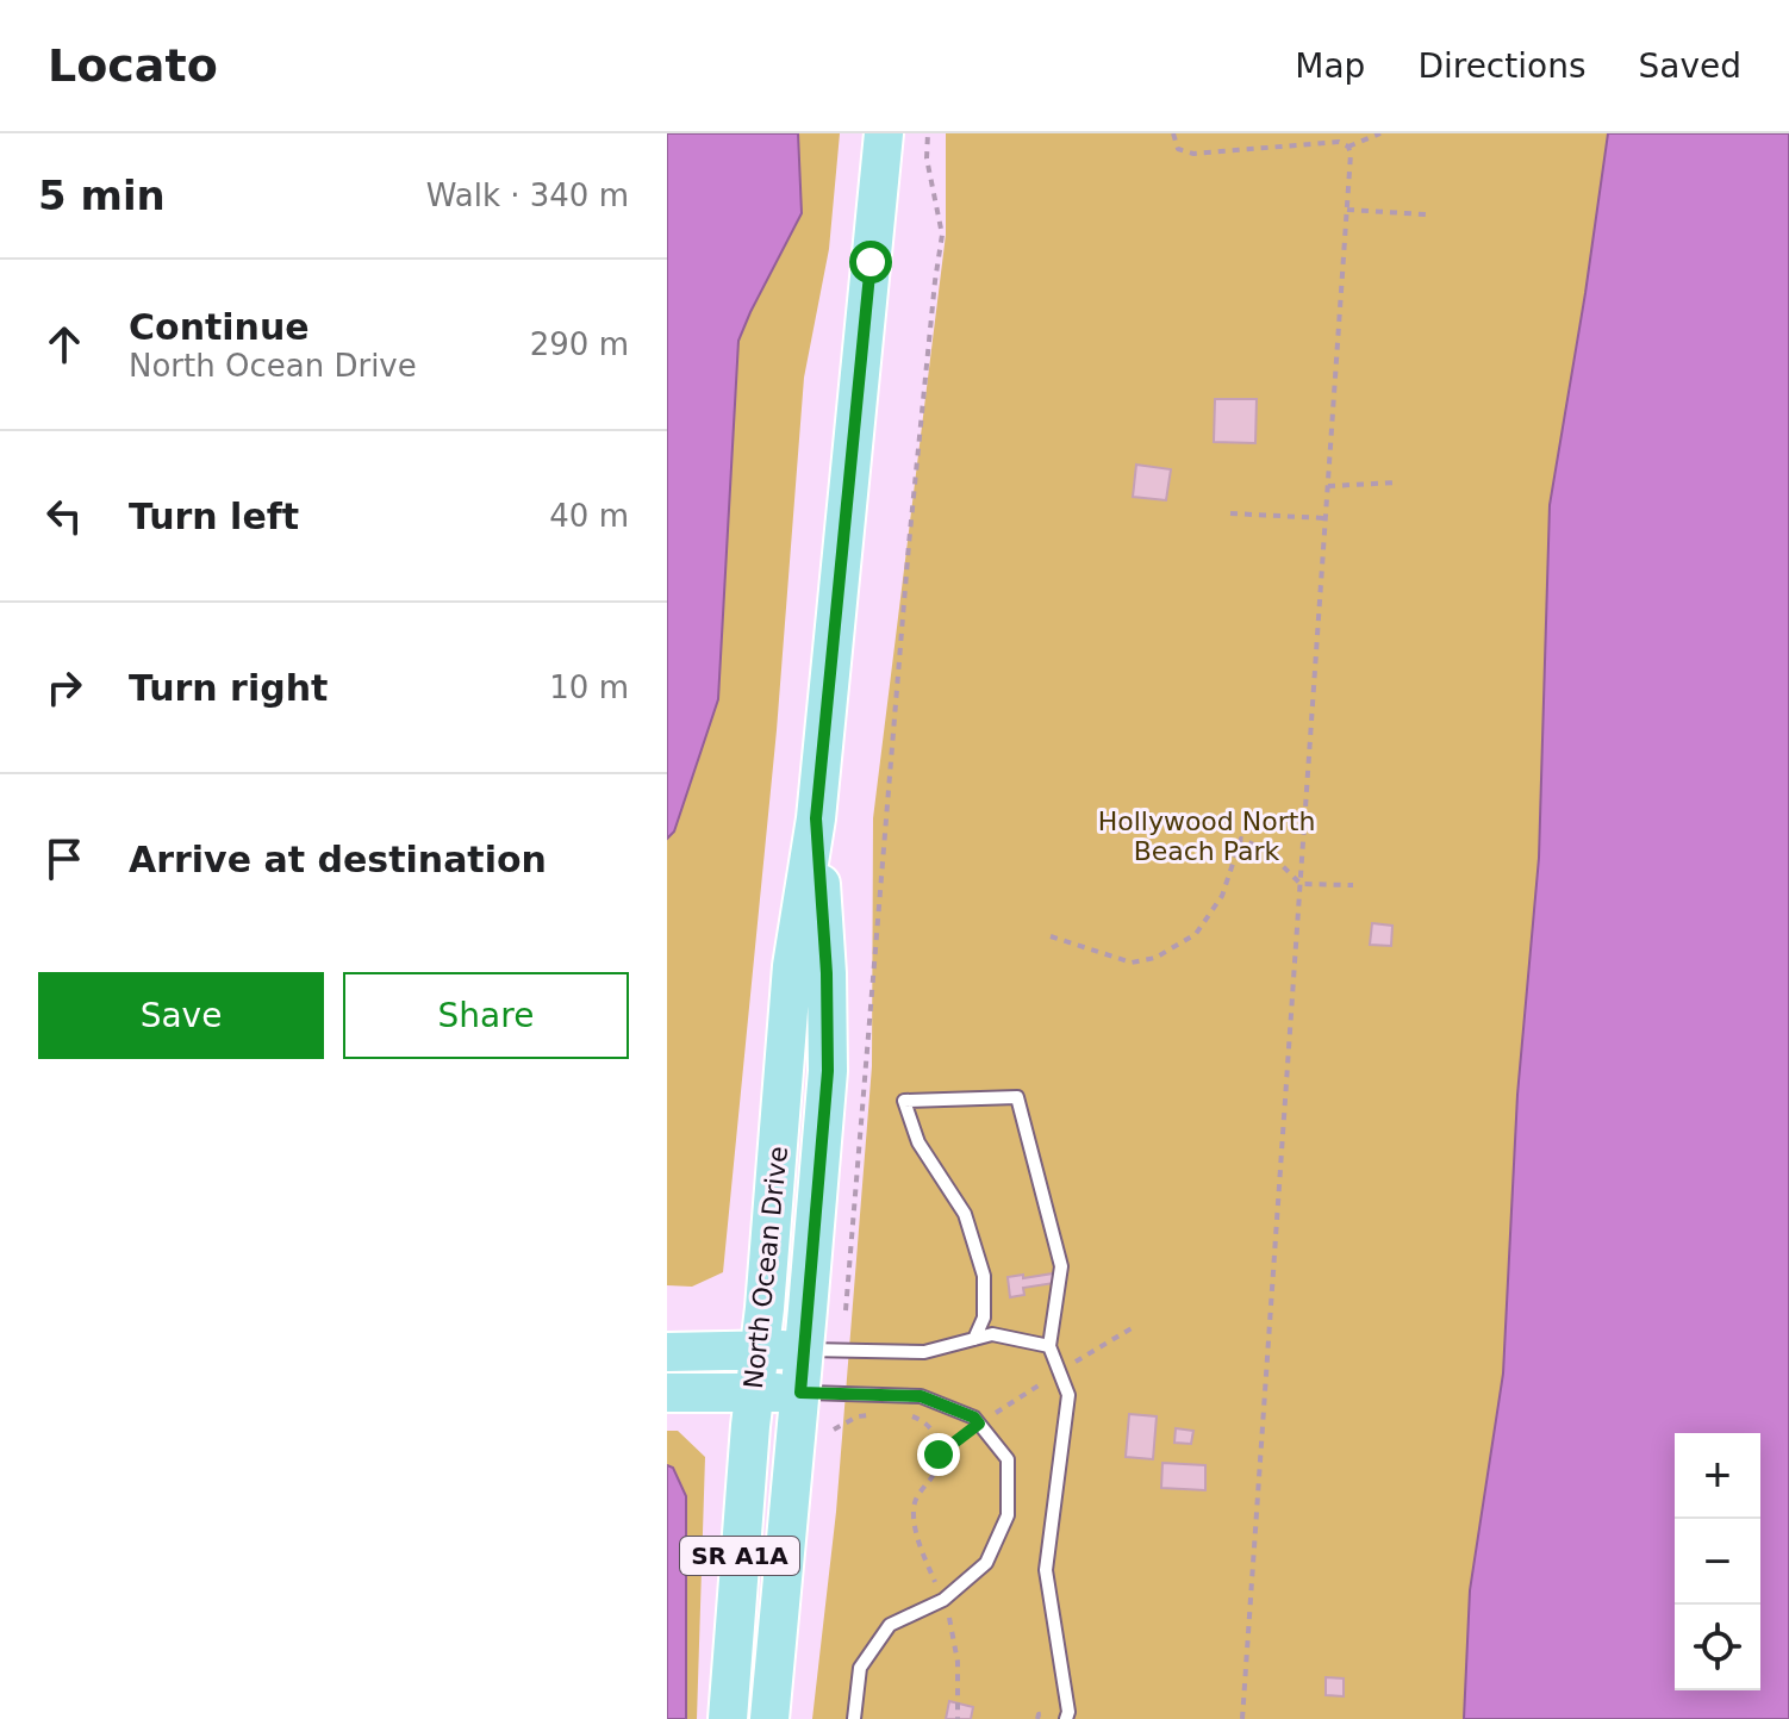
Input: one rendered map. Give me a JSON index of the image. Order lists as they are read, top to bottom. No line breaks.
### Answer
{"streets":{"main road":["North Ocean Drive","SR A1A"]},"parks":["Hollywood North Beach Park"],"page":{"header":"Locato","nav":["Map","Directions","Saved"],"heading":["5 min","Walk · 340 m"],"list":[["Continue","North Ocean Drive","290 m"],["Turn left","40 m"],["Turn right","10 m"],"Arrive at destination"],"buttons":["Save","Share"],"map_buttons":["+","−"]}}
